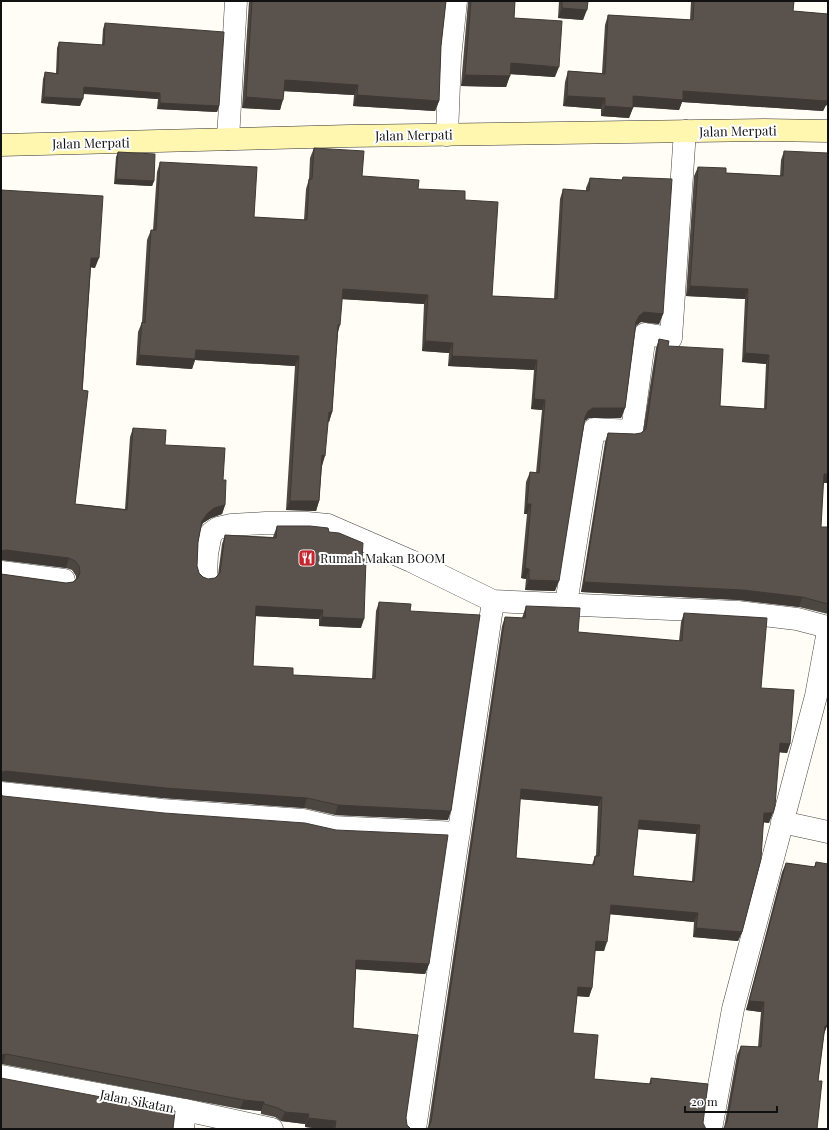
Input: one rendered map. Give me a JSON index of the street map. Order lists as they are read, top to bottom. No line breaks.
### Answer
{"streets":{"main road":["Jalan Merpati"],"street":["Jalan Sikatan"]},"places":{"restaurant":["Rumah Makan BOOM"]},"scale_bar":"20 m"}
